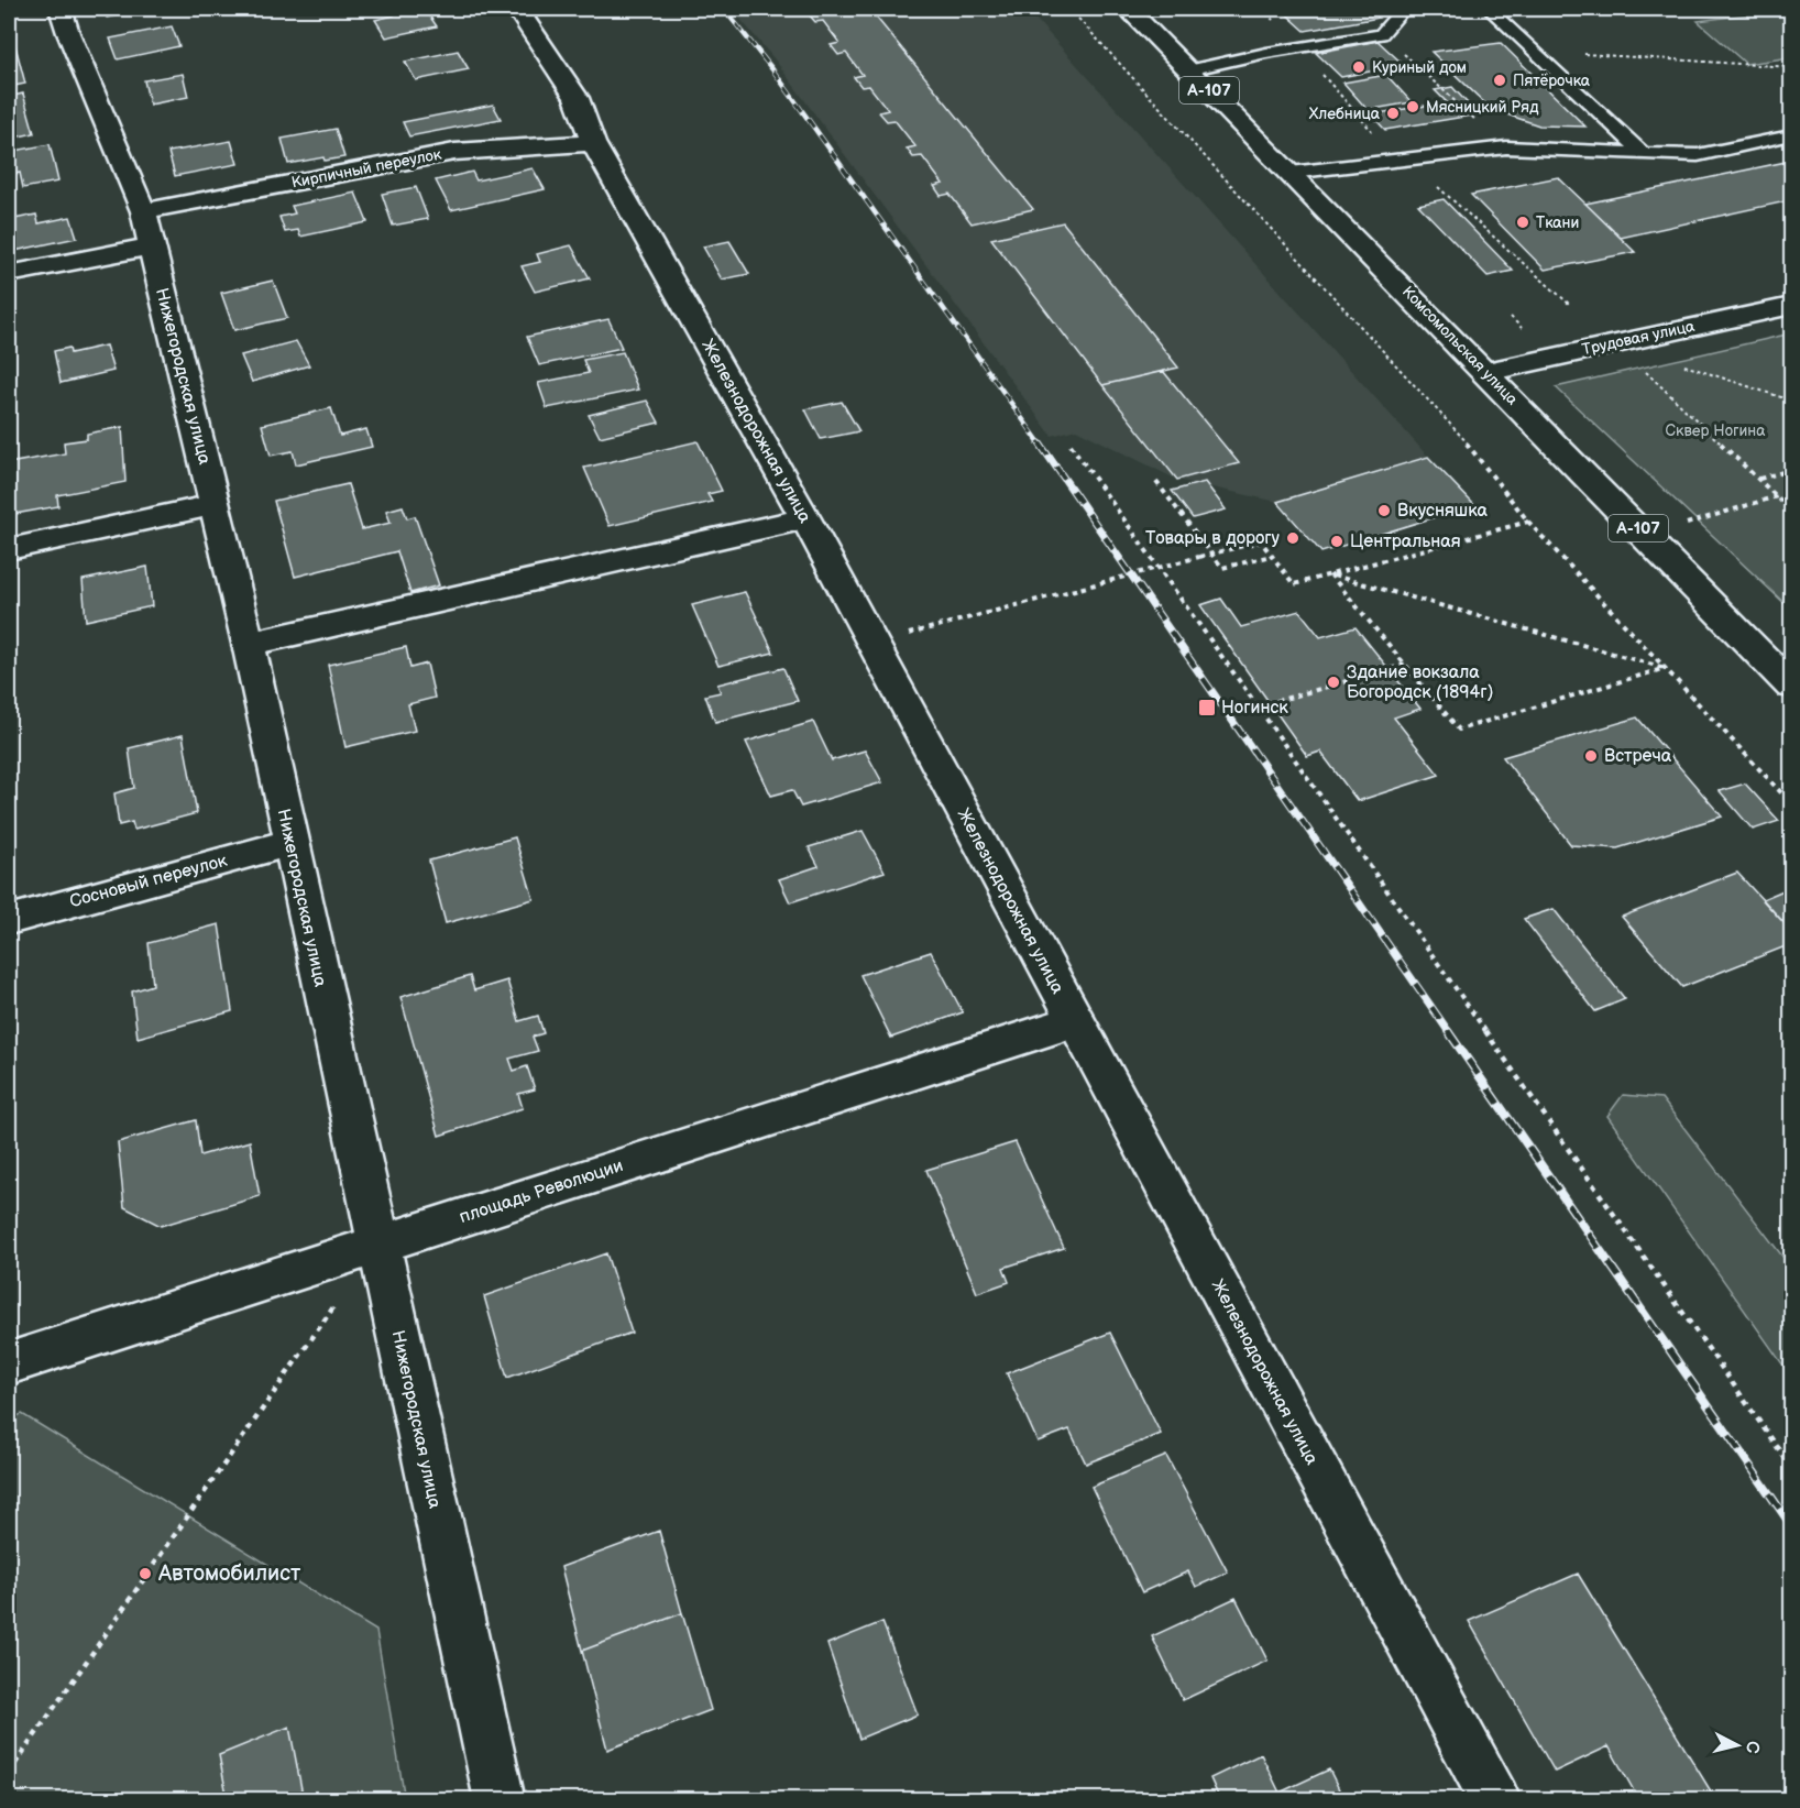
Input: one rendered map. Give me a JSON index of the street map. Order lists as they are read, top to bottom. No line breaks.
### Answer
{"streets":{"street":["А-107","Кирпичный переулок","Трудовая улица","Комсомольская улица","Нижегородская улица","Железнодорожная улица","Сосновый переулок","площадь Революции"]},"crossings":[["Кирпичный переулок","Нижегородская улица"],["Кирпичный переулок","Железнодорожная улица"],["Трудовая улица","Комсомольская улица"],["Нижегородская улица","Сосновый переулок"],["Нижегородская улица","площадь Революции"],["Железнодорожная улица","площадь Революции"]],"parks":["Сквер Ногина"],"places":{"other":["Куриный дом","Пятёрочка","Мясницкий Ряд","Хлебница","Ткани","Вкусняшка","Товары в дорогу","Центральная","Здание вокзала Богородск (1894г)","Встреча","Автомобилист"],"transit":["Ногинск"]},"north":"right"}
